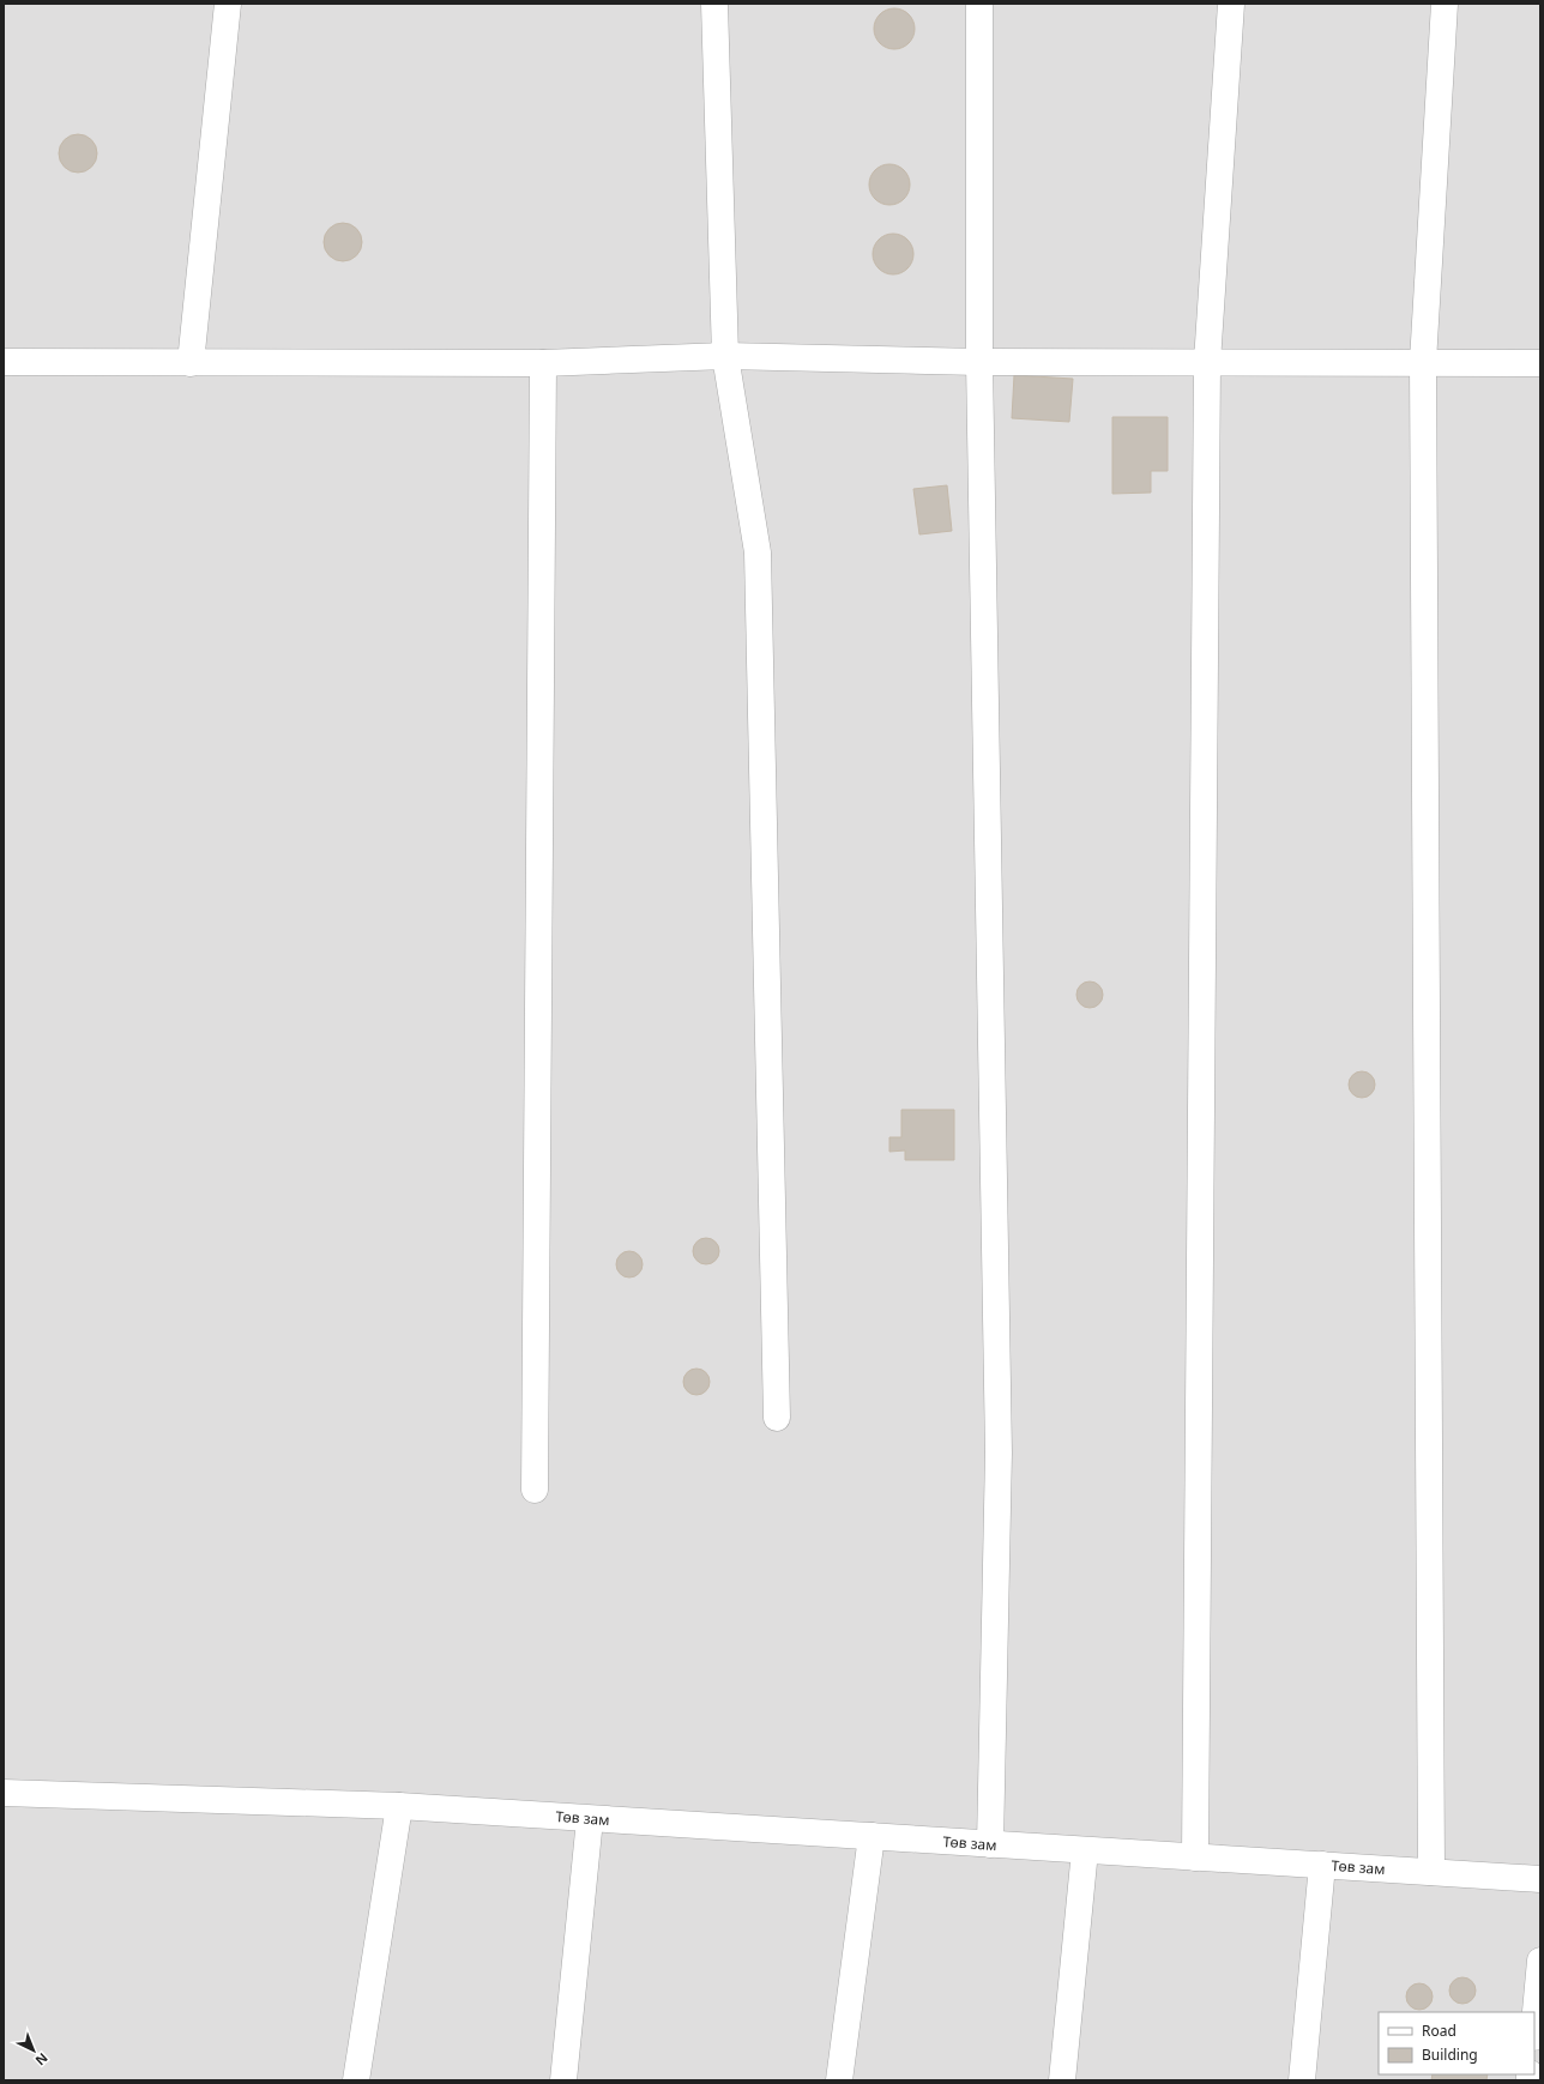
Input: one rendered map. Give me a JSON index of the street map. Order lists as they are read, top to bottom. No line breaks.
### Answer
{"streets":{"street":["Төв зам"]},"legend":["Road","Building"],"north":"bottom right"}
